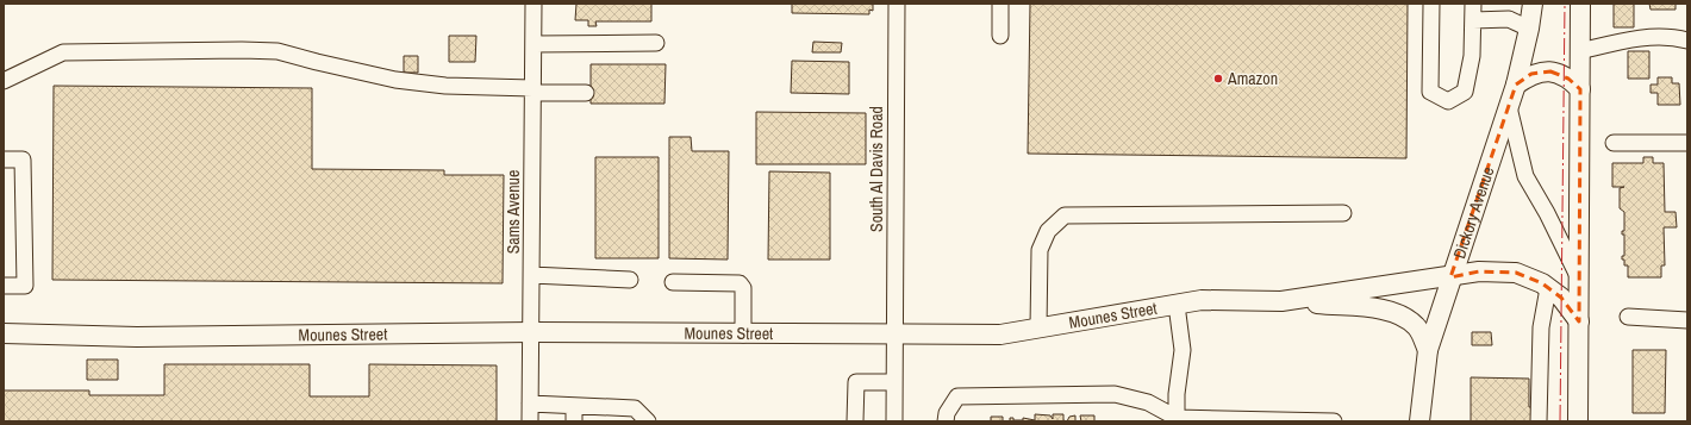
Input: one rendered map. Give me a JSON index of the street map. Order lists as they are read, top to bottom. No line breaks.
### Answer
{"streets":{"main road":["Dickory Avenue","Mounes Street"],"street":["South Al Davis Road","Sams Avenue"]},"crossings":[["South Al Davis Road","Mounes Street"],["Sams Avenue","Mounes Street"],["Dickory Avenue","Mounes Street"]],"places":["Amazon"]}
